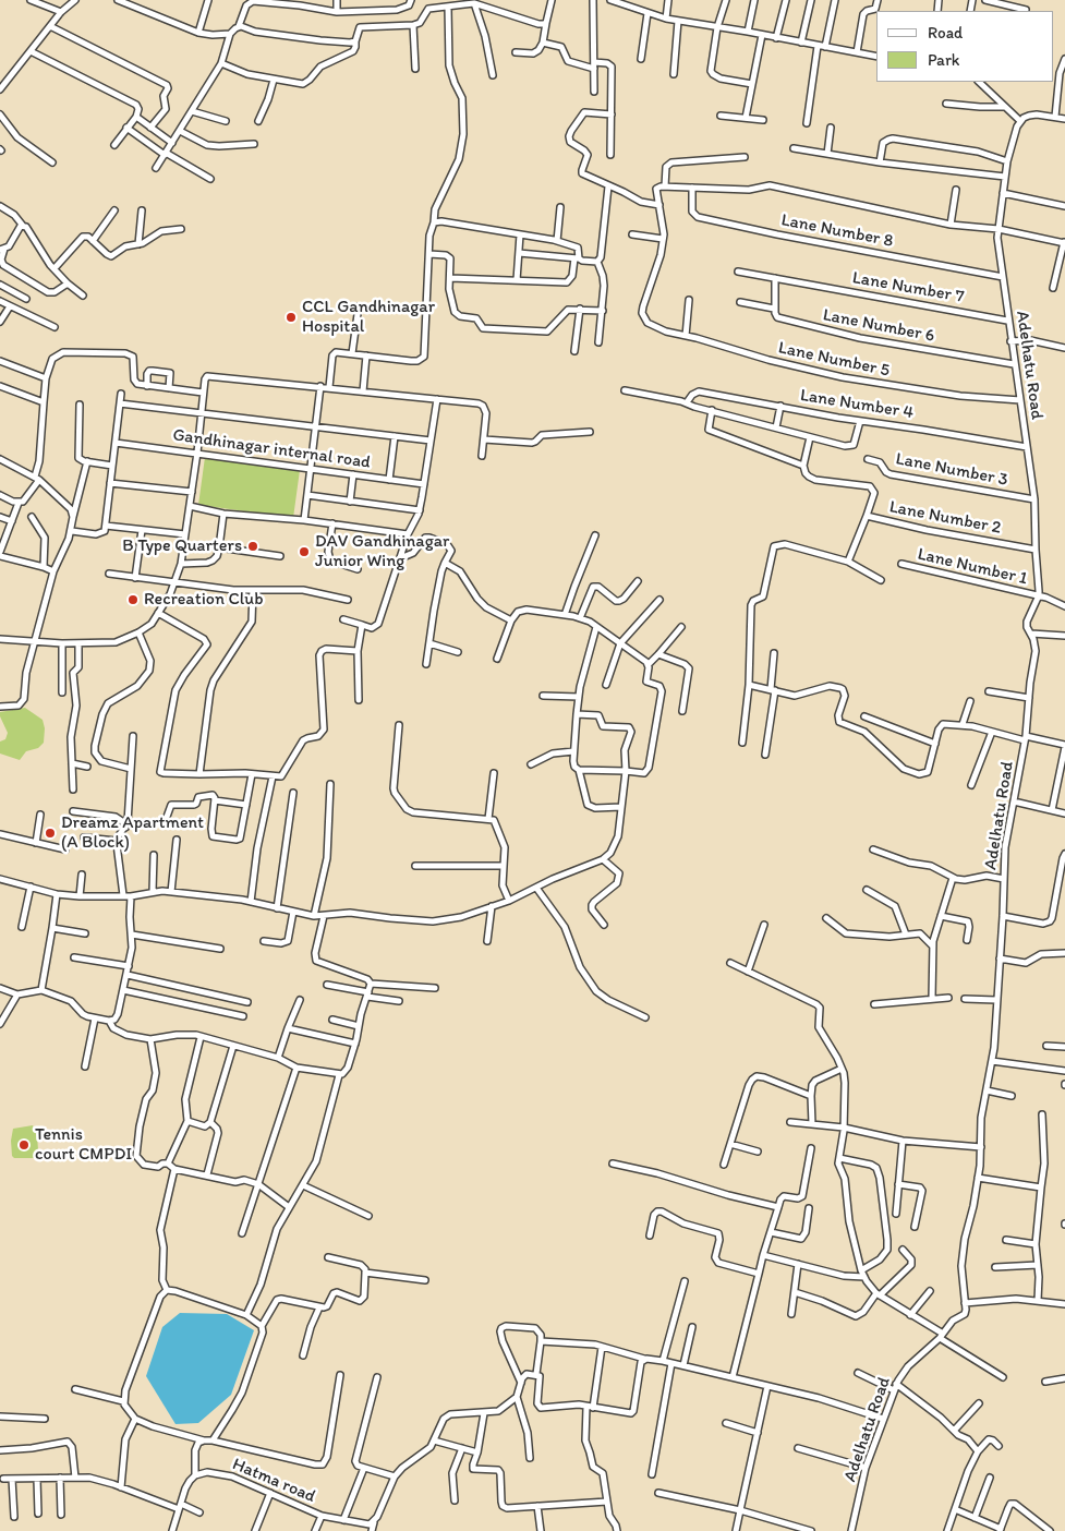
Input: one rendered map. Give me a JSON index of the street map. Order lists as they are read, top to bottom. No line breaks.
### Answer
{"streets":{"street":["Lane Number 8","Lane Number 7","Lane Number 6","Lane Number 5","Adelhatu Road","Lane Number 4","Gandhinagar internal road","Lane Number 3","Lane Number 2","Lane Number 1","Hatma road"]},"crossings":[["Lane Number 8","Adelhatu Road"],["Lane Number 7","Adelhatu Road"],["Lane Number 6","Adelhatu Road"],["Lane Number 5","Adelhatu Road"],["Adelhatu Road","Lane Number 4"],["Adelhatu Road","Lane Number 3"],["Adelhatu Road","Lane Number 2"],["Adelhatu Road","Lane Number 1"]],"places":["CCL Gandhinagar Hospital","B Type Quarters","DAV Gandhinagar Junior Wing","Recreation Club","Dreamz Apartment (A Block)","Tennis court CMPDI"],"legend":["Road","Park"]}
